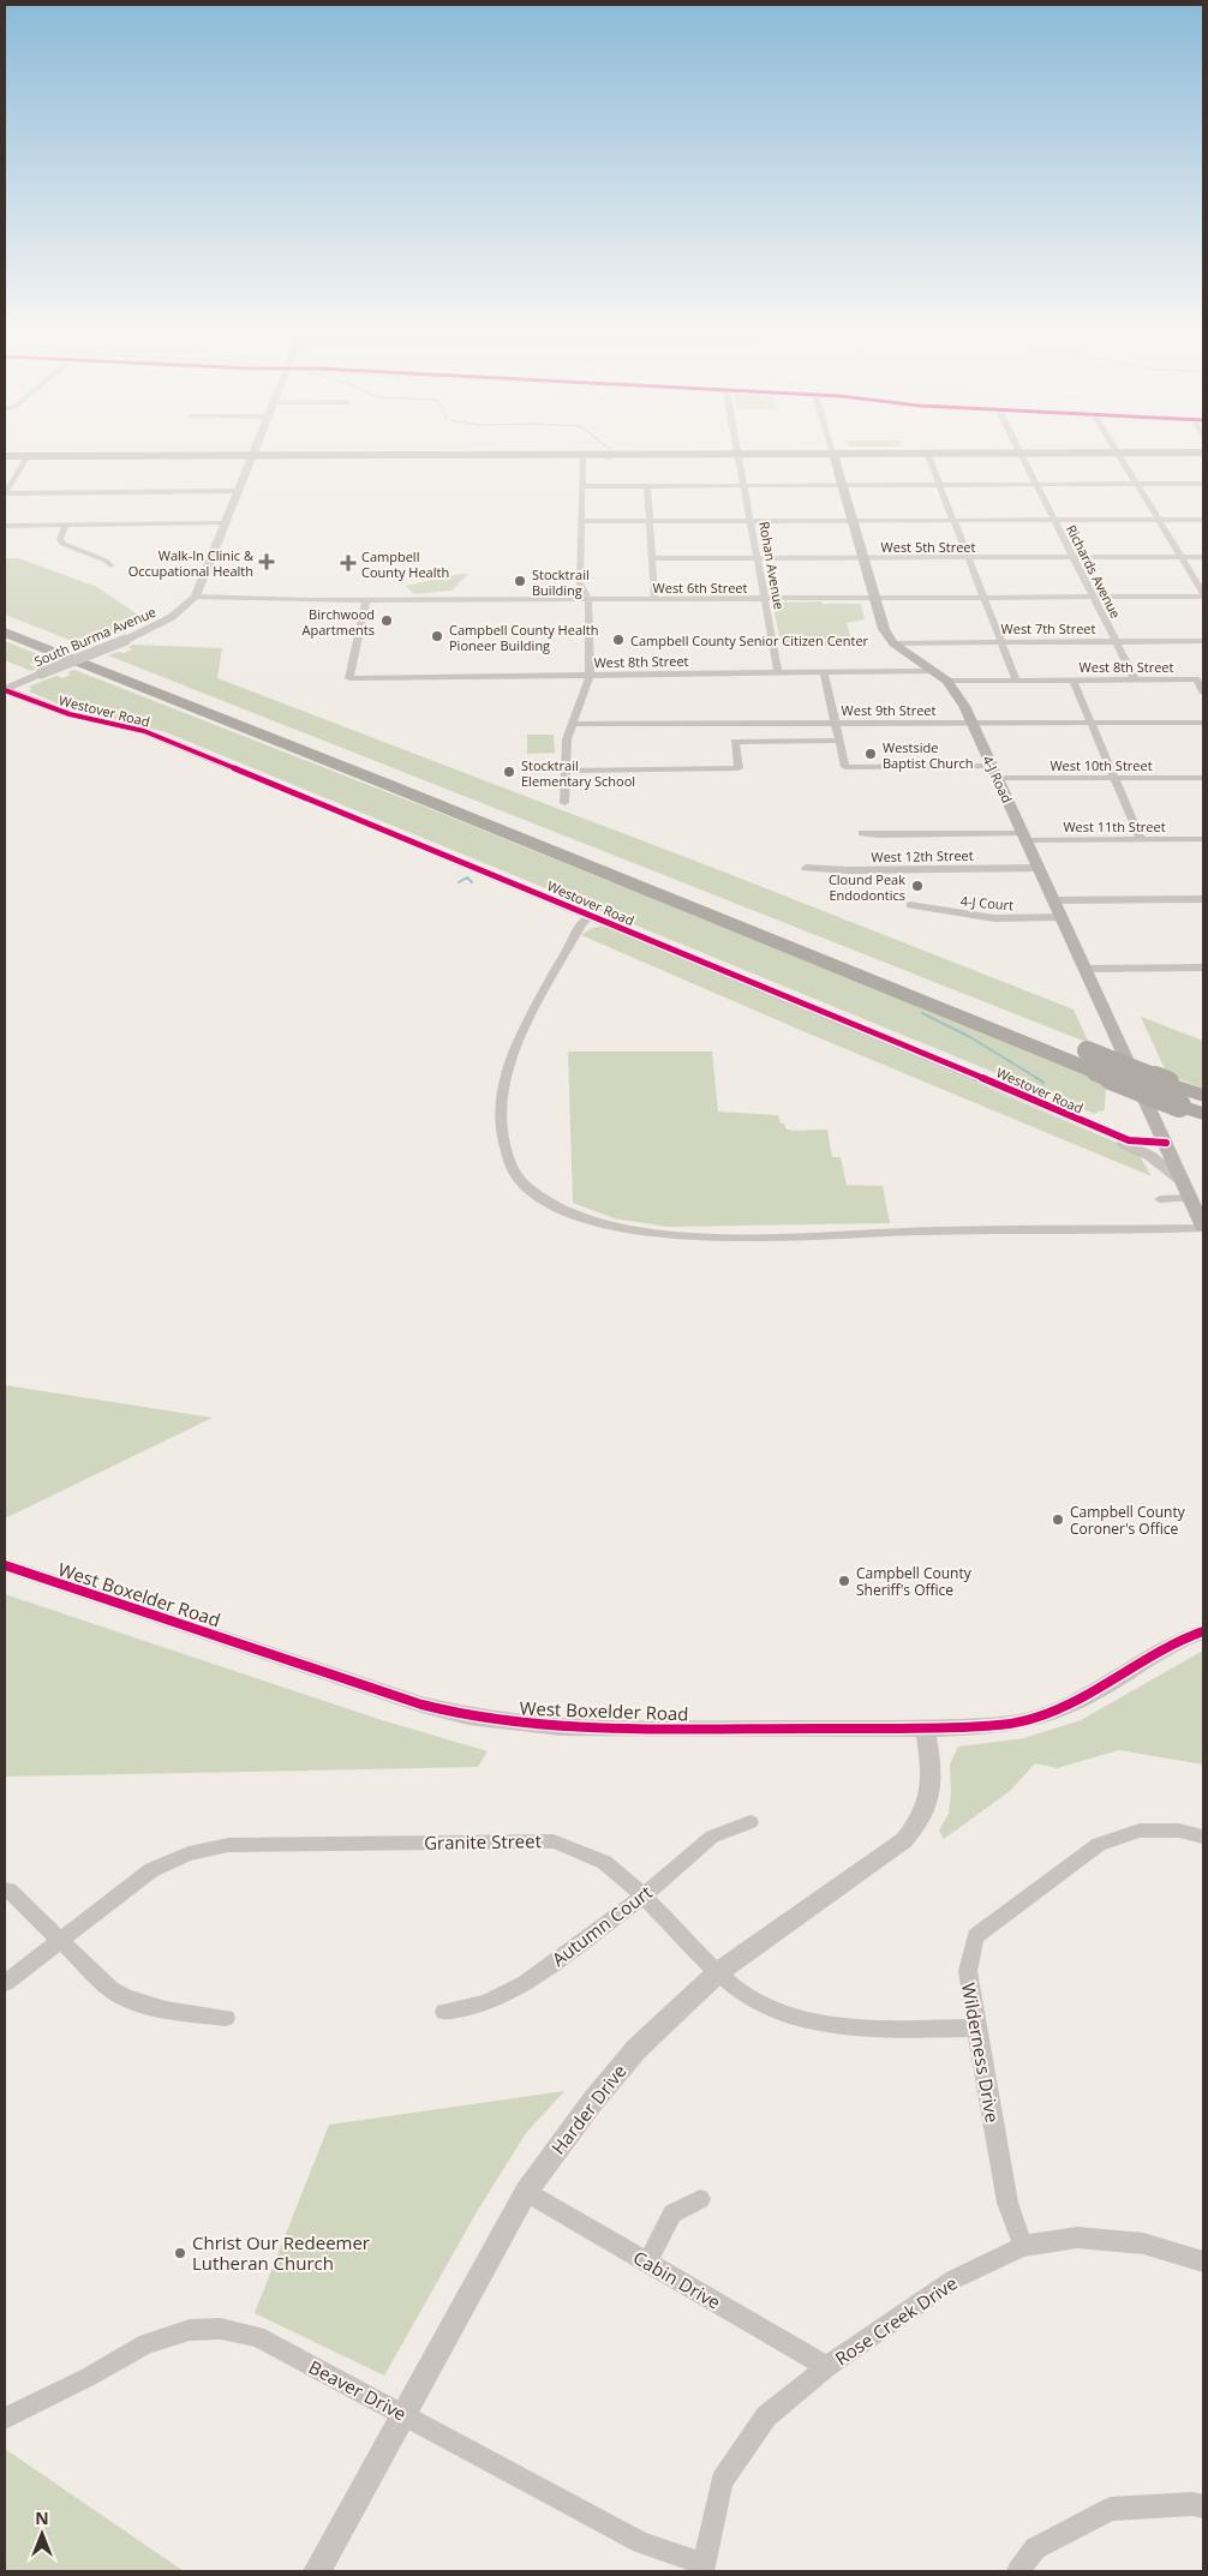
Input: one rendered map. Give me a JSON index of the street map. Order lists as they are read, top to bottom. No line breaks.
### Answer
{"streets":{"main road":["4-J Road"],"street":["West 5th Street","Rohan Avenue","Richards Avenue","West 6th Street","West 7th Street","South Burma Avenue","West 8th Street","West 9th Street","Westover Road","West 10th Street","West 11th Street","West 12th Street","4-J Court","West Boxelder Road","Granite Street","Autumn Court","Wilderness Drive","Harder Drive","Cabin Drive","Rose Creek Drive","Beaver Drive"]},"crossings":[["West 5th Street","Rohan Avenue"],["West 5th Street","Richards Avenue"],["West 5th Street","4-J Road"],["Rohan Avenue","West 6th Street"],["Rohan Avenue","West 8th Street"],["Richards Avenue","West 6th Street"],["Richards Avenue","West 7th Street"],["Richards Avenue","West 8th Street"],["West 6th Street","South Burma Avenue"],["West 6th Street","West 8th Street"],["West 6th Street","4-J Road"],["West 7th Street","4-J Road"],["South Burma Avenue","Westover Road"],["West 8th Street","4-J Road"],["West 9th Street","4-J Road"],["Westover Road","4-J Road"],["West 10th Street","4-J Road"],["4-J Road","West 11th Street"],["4-J Road","West 12th Street"],["4-J Road","4-J Court"],["West Boxelder Road","Harder Drive"],["Granite Street","Autumn Court"],["Granite Street","Wilderness Drive"],["Granite Street","Harder Drive"],["Wilderness Drive","Rose Creek Drive"],["Harder Drive","Cabin Drive"],["Harder Drive","Beaver Drive"],["Cabin Drive","Rose Creek Drive"],["Rose Creek Drive","Beaver Drive"]],"places":{"health":["Walk-In Clinic & Occupational Health","Campbell County Health"],"other":["Stocktrail Building","Birchwood Apartments","Campbell County Health Pioneer Building","Campbell County Senior Citizen Center","Westside Baptist Church","Stocktrail Elementary School","Clound Peak Endodontics","Campbell County Coroner's Office","Campbell County Sheriff's Office","Christ Our Redeemer Lutheran Church"]},"north":"top"}
